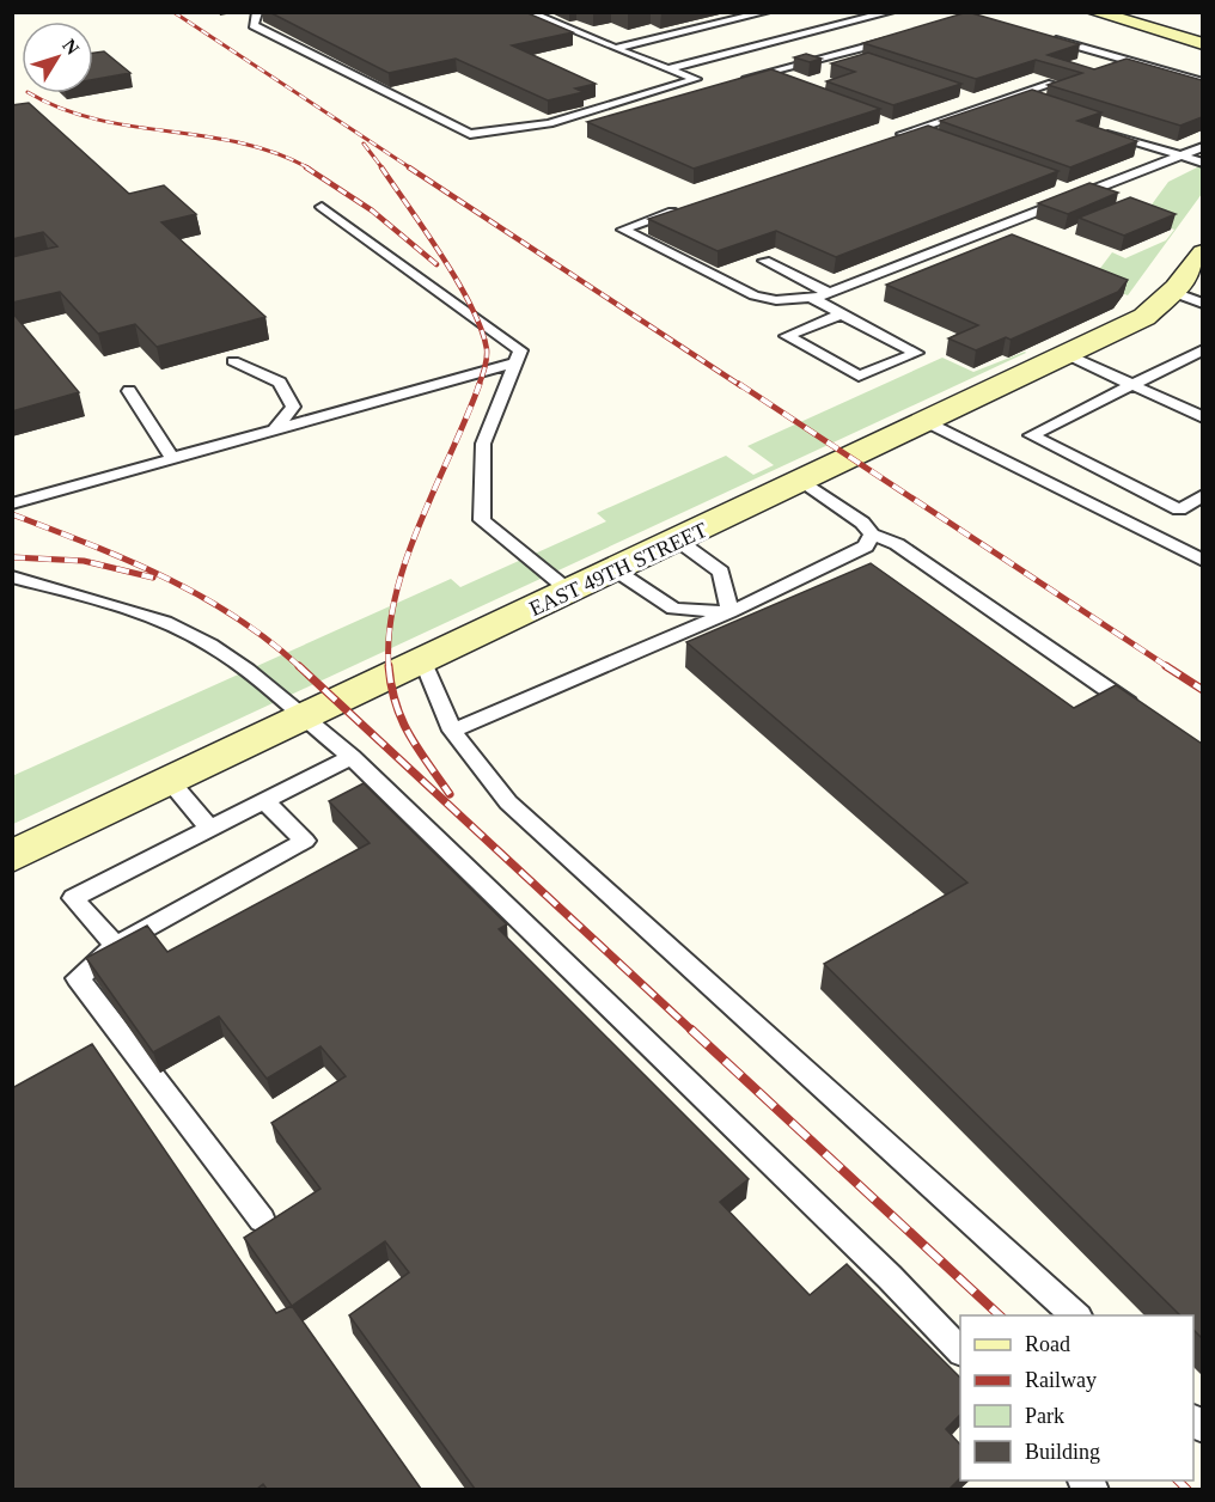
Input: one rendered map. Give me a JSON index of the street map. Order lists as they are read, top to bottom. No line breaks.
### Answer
{"streets":{"street":["EAST 49TH STREET"]},"legend":["Road","Railway","Park","Building"],"north":"top right"}
